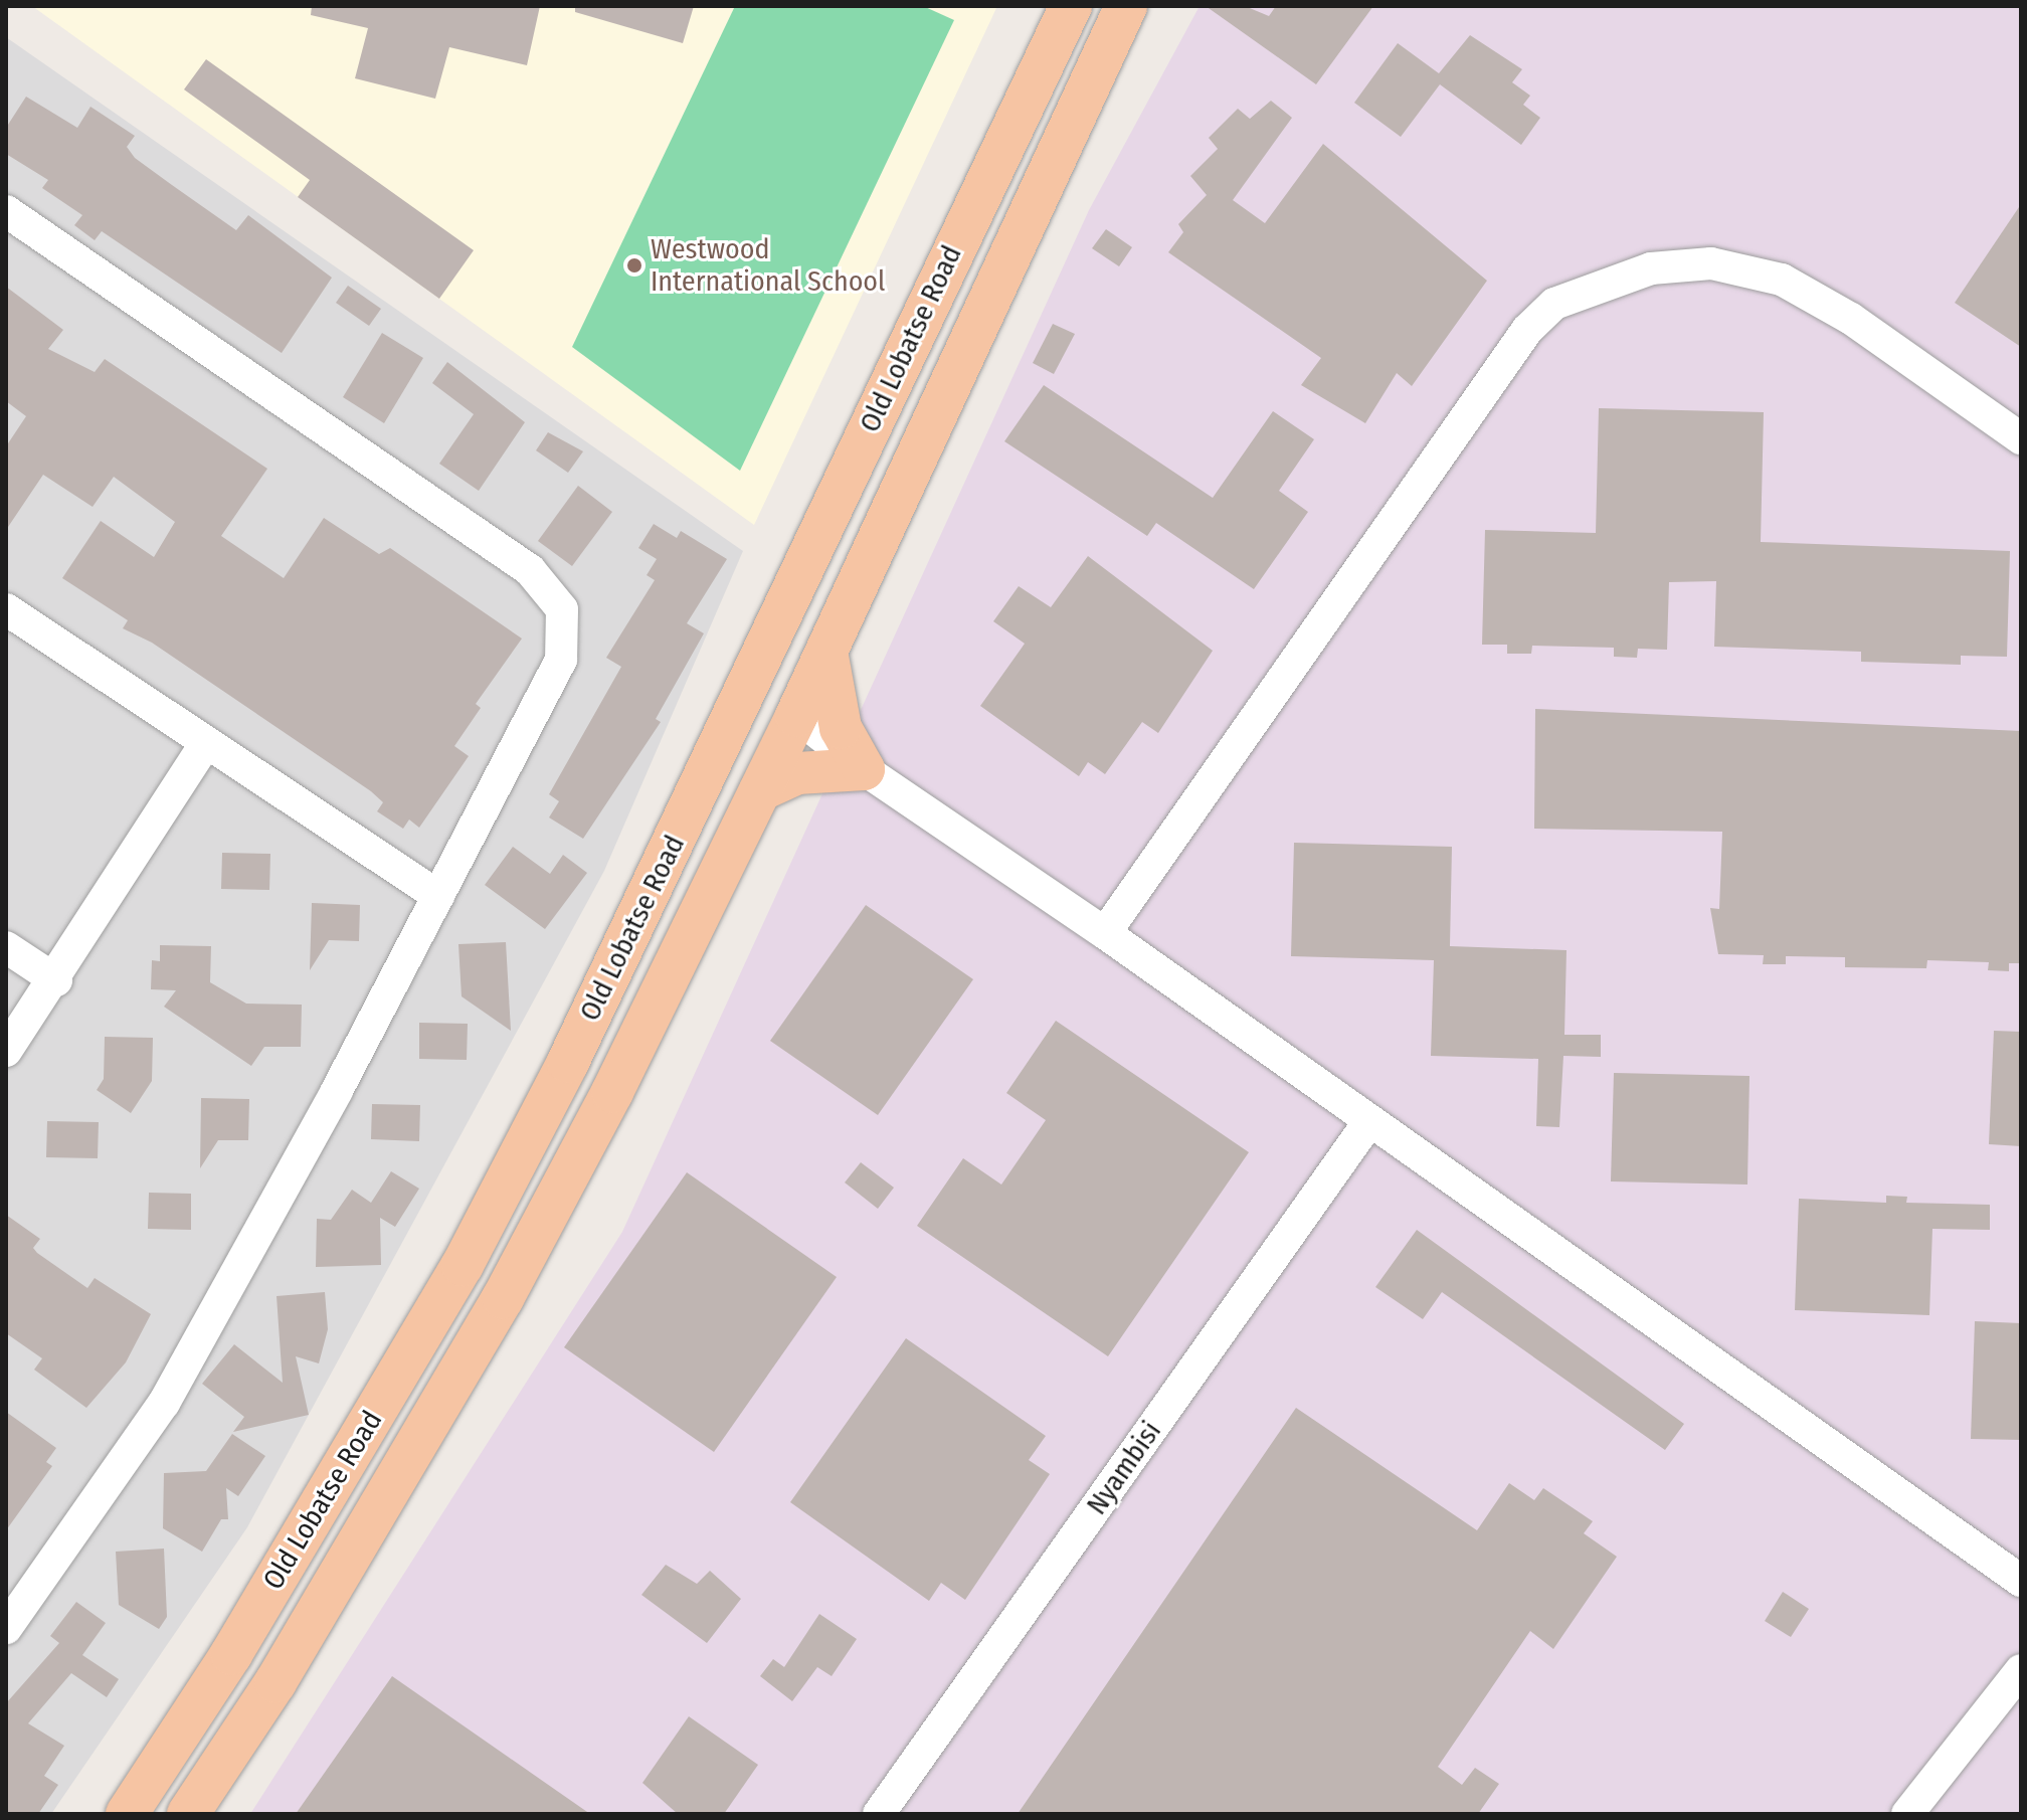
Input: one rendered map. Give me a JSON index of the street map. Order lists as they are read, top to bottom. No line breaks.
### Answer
{"streets":{"main road":["Old Lobatse Road"],"street":["Nyambisi"]},"places":["Westwood International School"]}
